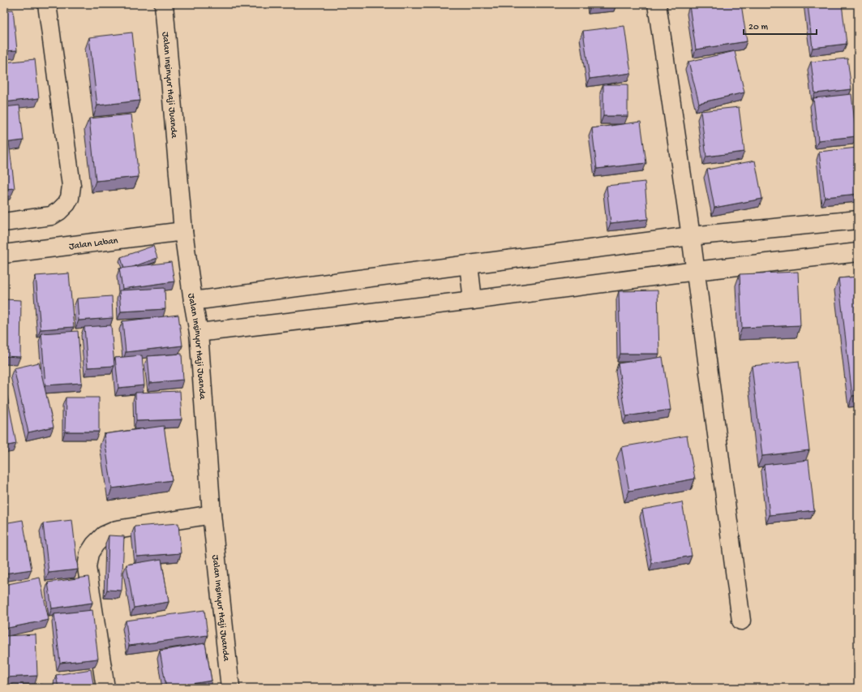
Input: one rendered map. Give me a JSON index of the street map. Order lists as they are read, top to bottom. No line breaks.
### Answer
{"streets":{"street":["Jalan Insinyur Haji Juanda","Jalan Laban"]},"crossings":[["Jalan Insinyur Haji Juanda","Jalan Laban"]],"scale_bar":"20 m"}
